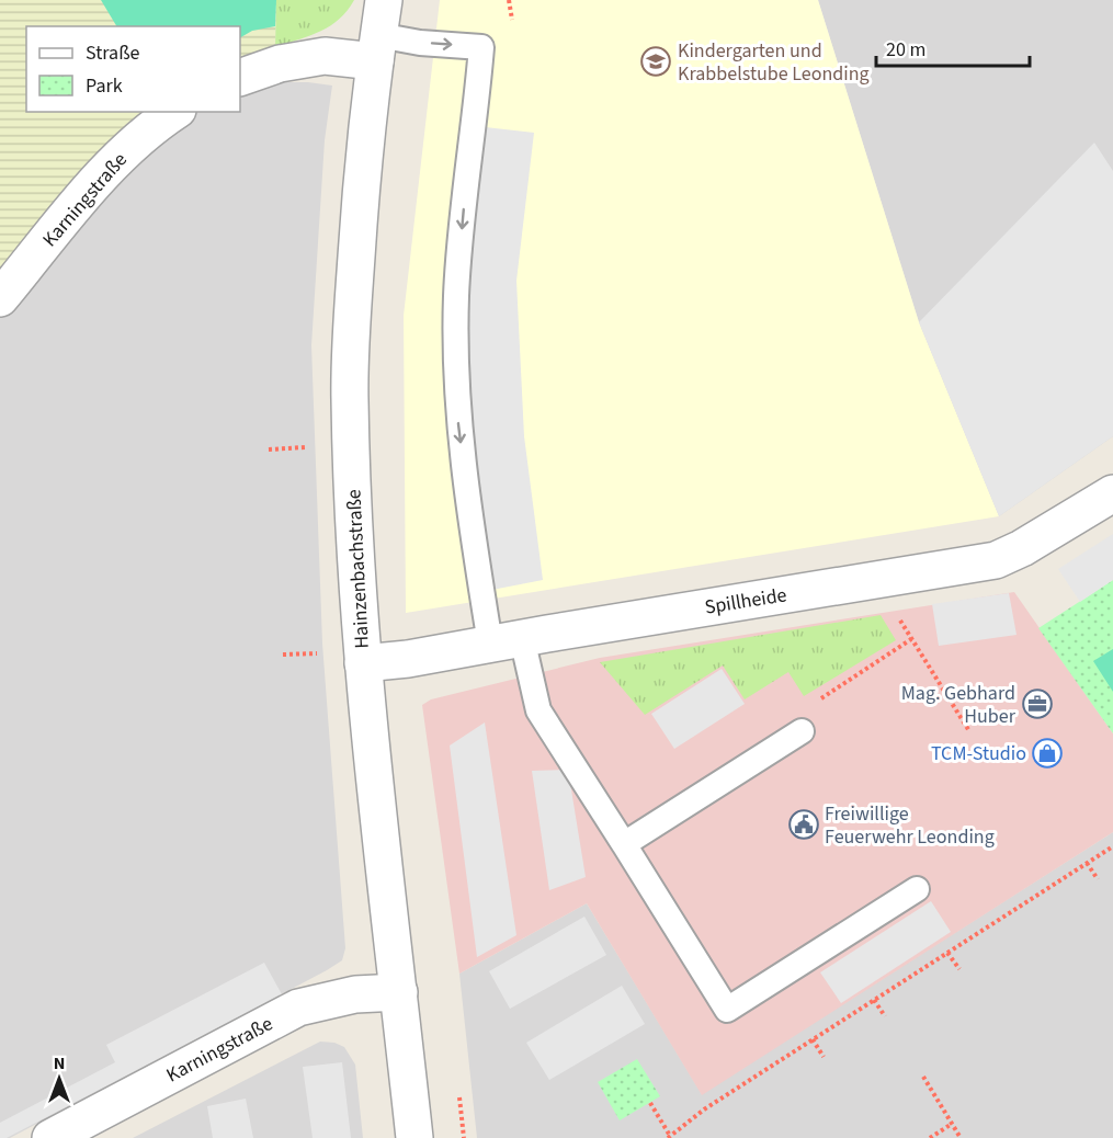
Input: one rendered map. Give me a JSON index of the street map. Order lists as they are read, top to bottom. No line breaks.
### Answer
{"streets":{"street":["Karningstraße","Hainzenbachstraße","Spillheide"]},"crossings":[["Karningstraße","Hainzenbachstraße"],["Hainzenbachstraße","Spillheide"]],"places":{"school or university":["Kindergarten und Krabbelstube Leonding"],"office":["Mag. Gebhard Huber"],"shop":["TCM-Studio"],"public building":["Freiwillige Feuerwehr Leonding"]},"legend":["Straße","Park"],"scale_bar":"20 m","north":"top"}
